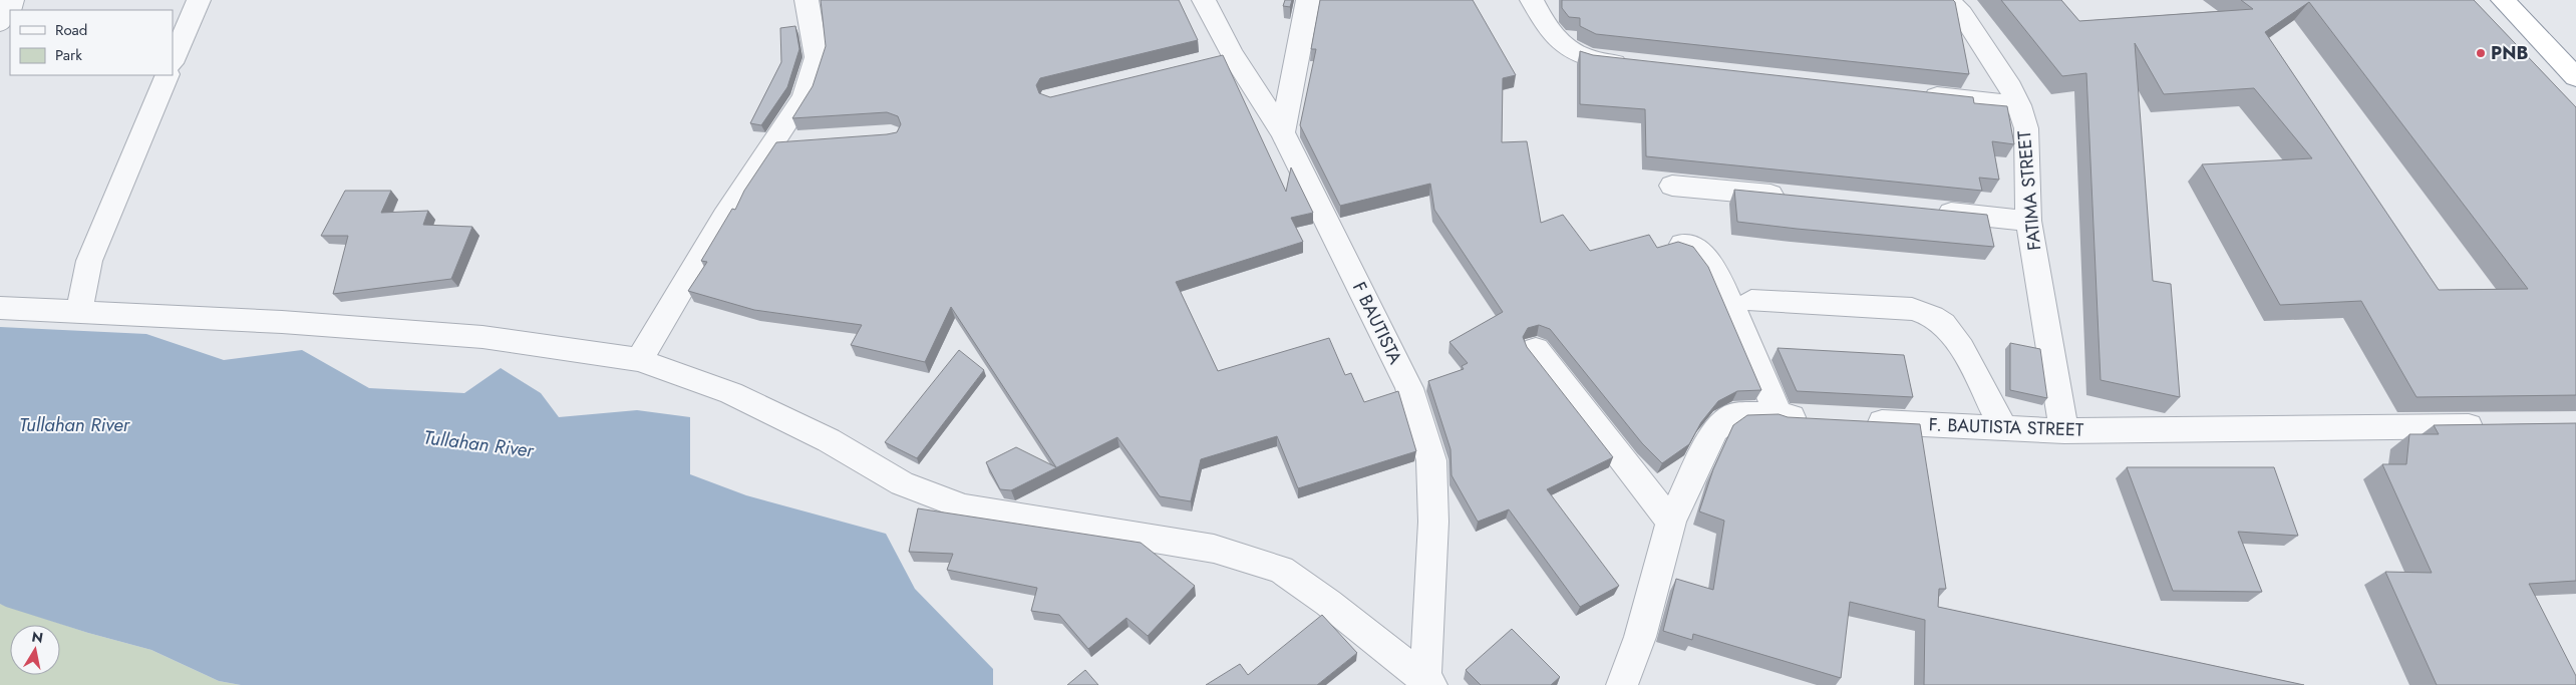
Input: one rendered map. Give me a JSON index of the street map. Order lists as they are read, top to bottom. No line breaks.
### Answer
{"streets":{"street":["FATIMA STREET","F BAUTISTA","F. BAUTISTA STREET"]},"crossings":[["FATIMA STREET","F. BAUTISTA STREET"]],"water":["Tullahan River"],"places":["PNB"],"legend":["Road","Park"],"north":"top"}
